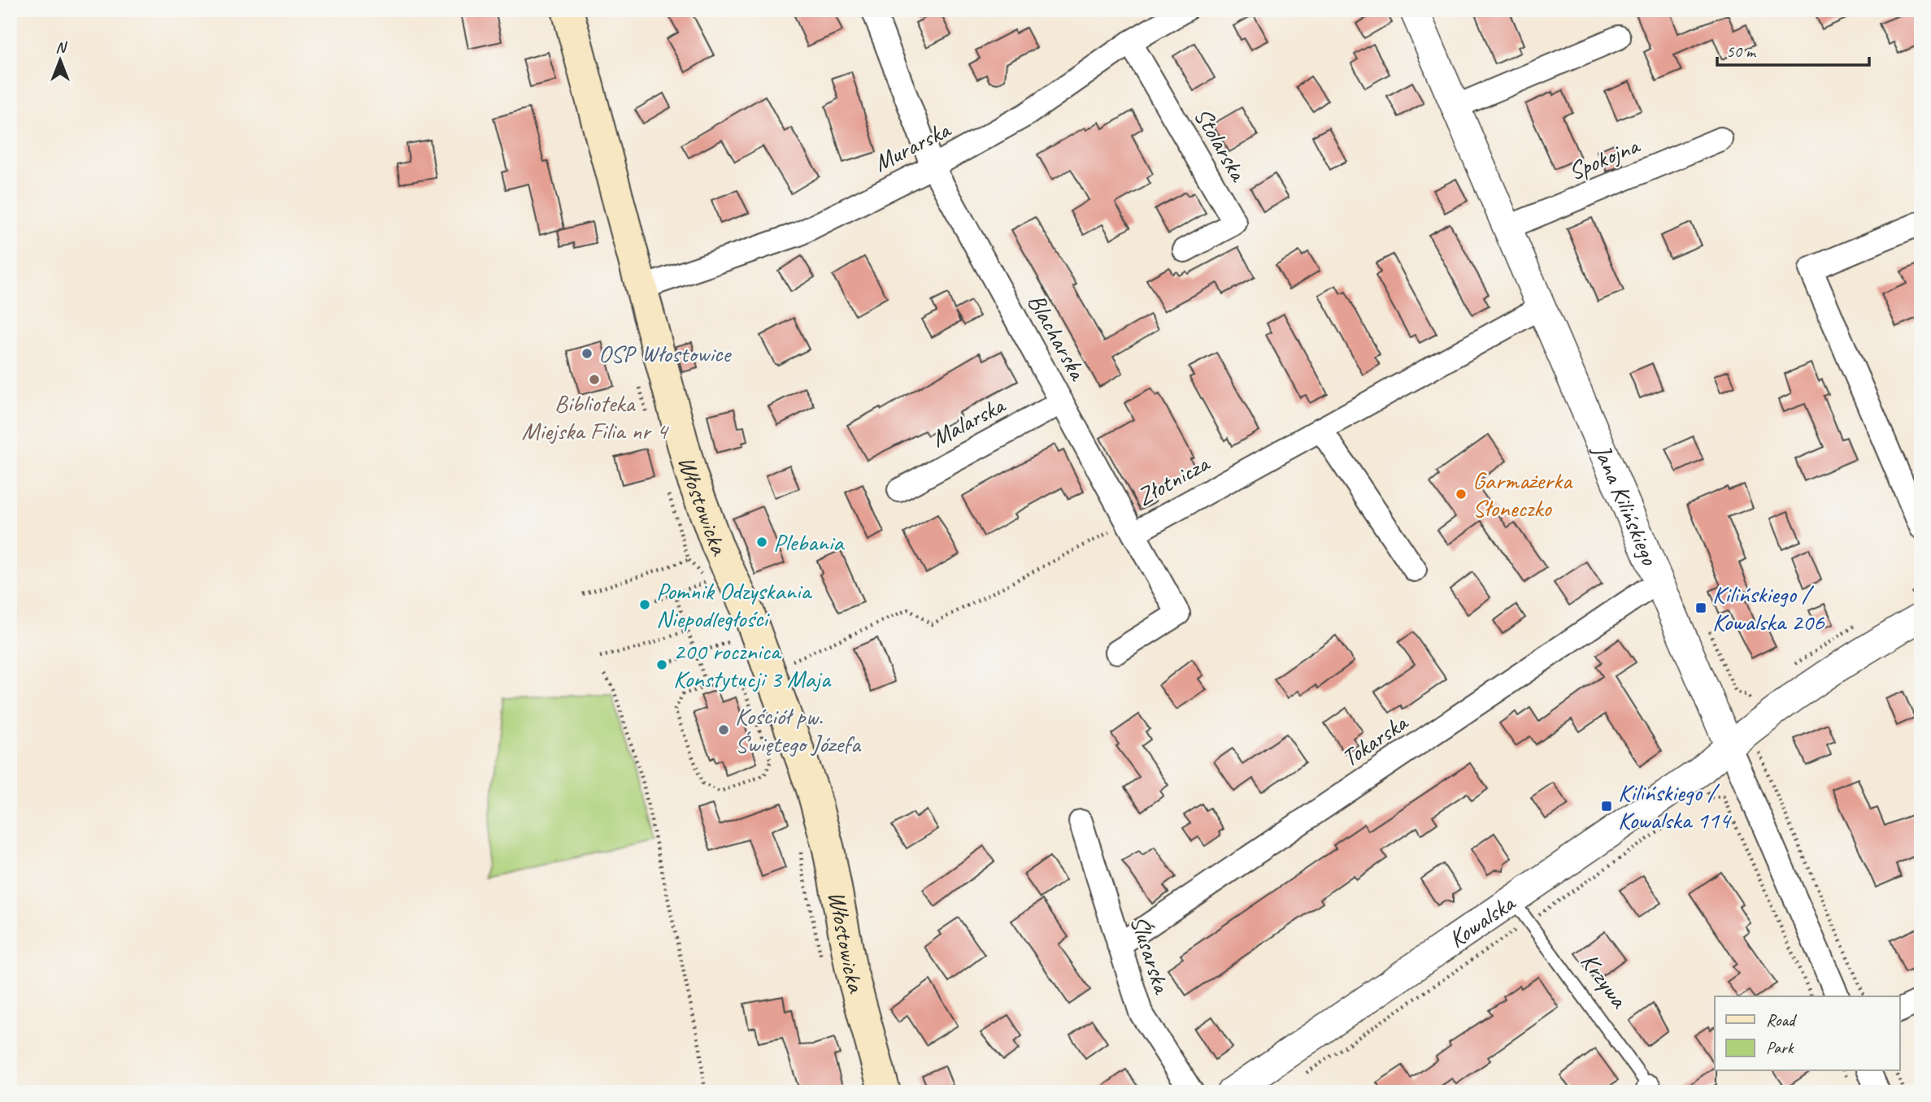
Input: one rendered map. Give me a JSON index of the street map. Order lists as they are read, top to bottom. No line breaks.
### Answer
{"streets":{"main road":["Włostowicka"],"street":["Stolarska","Murarska","Spokojna","Blacharska","Malarska","Złotnicza","Jana Kilińskiego","Tokarska","Kowalska","Ślusarska"],"lane":["Krzywa"]},"crossings":[["Stolarska","Murarska"],["Murarska","Blacharska"],["Murarska","Włostowicka"],["Spokojna","Jana Kilińskiego"],["Blacharska","Malarska"],["Blacharska","Złotnicza"],["Złotnicza","Jana Kilińskiego"],["Jana Kilińskiego","Tokarska"],["Jana Kilińskiego","Kowalska"],["Tokarska","Ślusarska"],["Kowalska","Krzywa"]],"places":{"other":["OSP Włostowice","Biblioteka Miejska Filia nr 4","Garmażerka Słoneczko","Plebania","Pomnik Odzyskania Niepodległości","200 rocznica Konstytucji 3 Maja","Kościół pw. Świętego Józefa"],"transit":["Kilińskiego / Kowalska 206","Kilińskiego / Kowalska 114"]},"legend":["Road","Park"],"scale_bar":"50 m","north":"top"}
